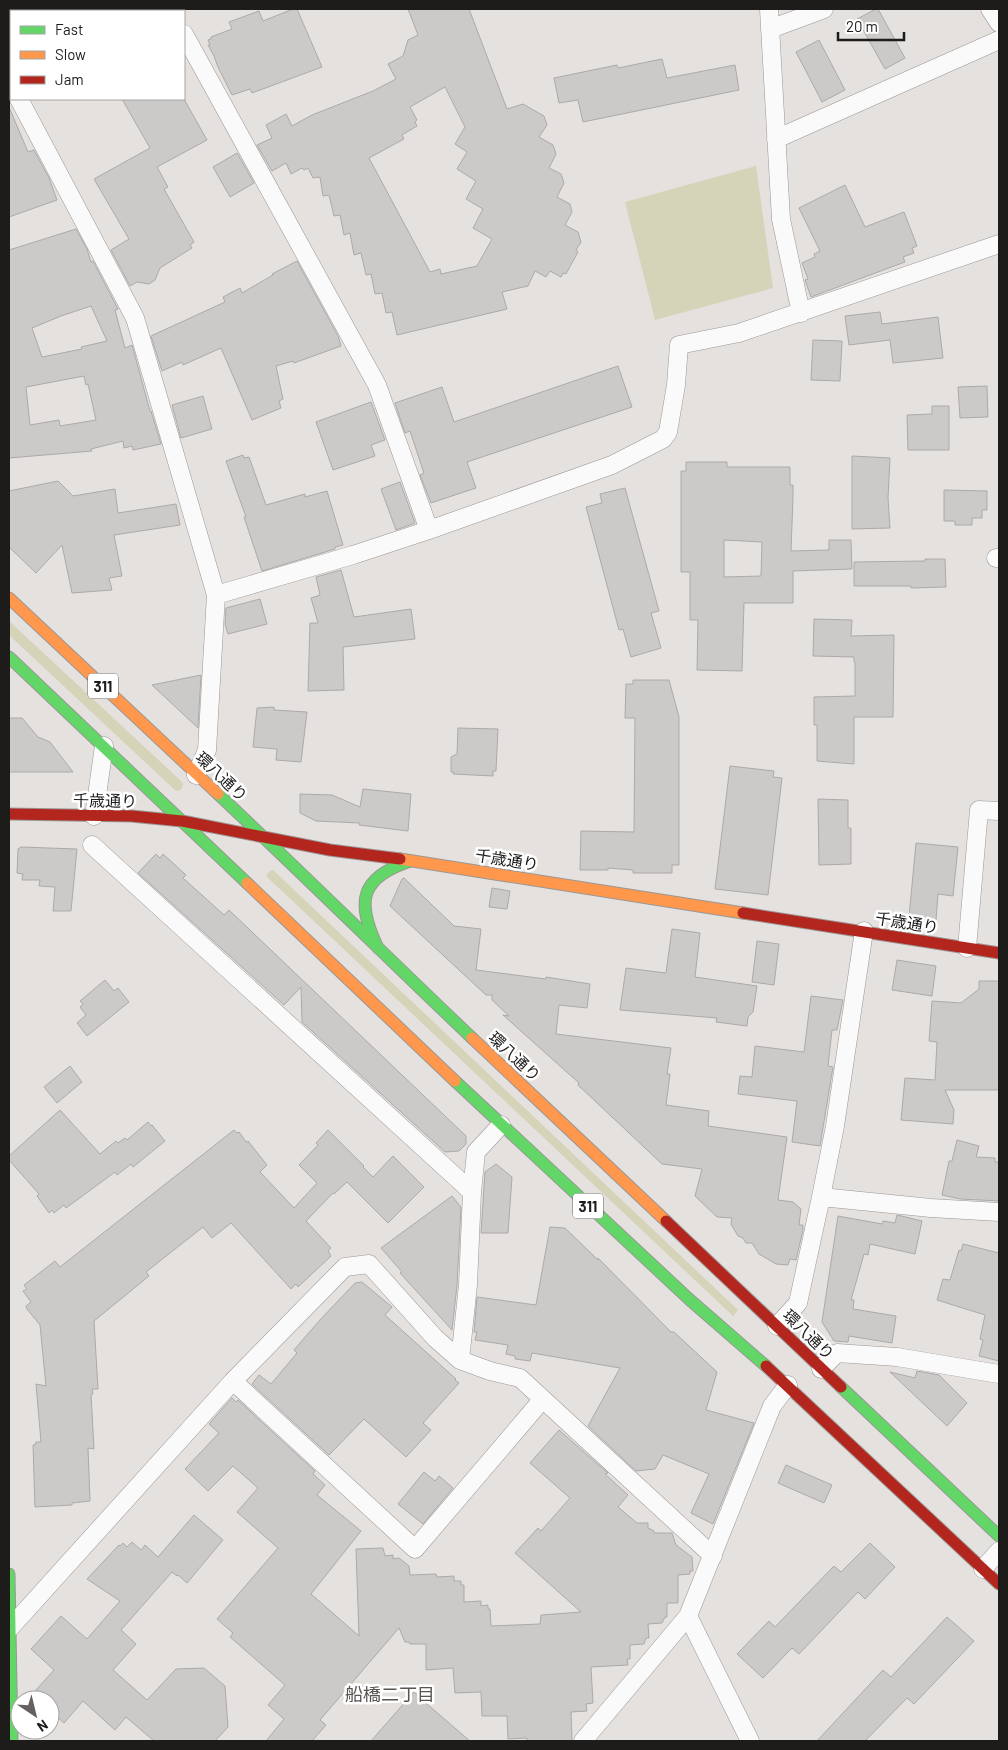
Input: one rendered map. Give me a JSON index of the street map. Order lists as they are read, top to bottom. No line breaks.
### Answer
{"streets":{"main road":["311","環八通り","千歳通り"]},"crossings":[["311","千歳通り"],["環八通り","千歳通り"]],"districts":["船橋二丁目"],"legend":["Fast","Slow","Jam"],"scale_bar":"20 m","north":"bottom right"}
